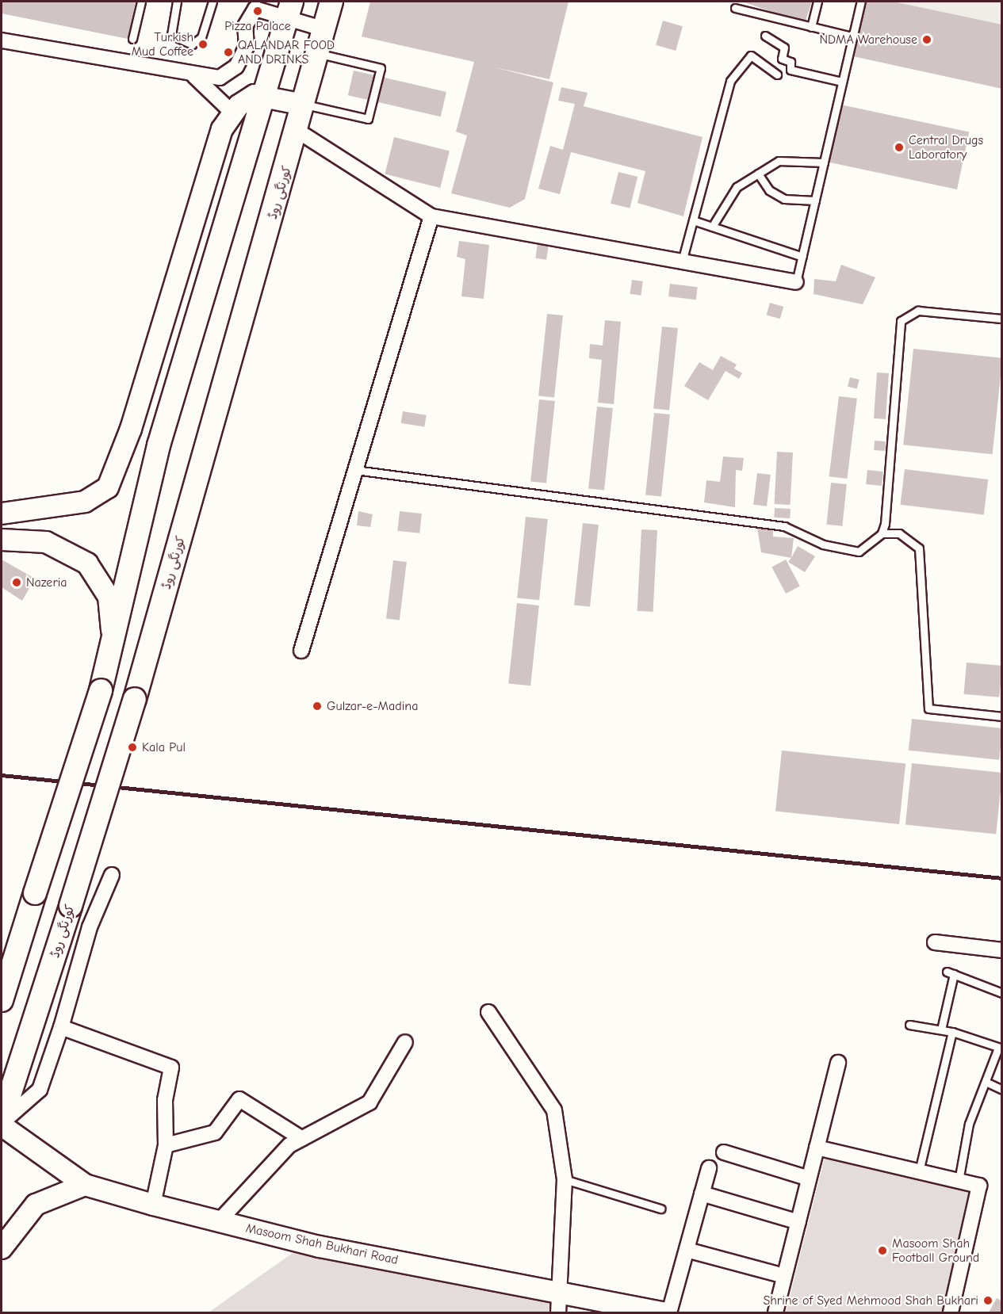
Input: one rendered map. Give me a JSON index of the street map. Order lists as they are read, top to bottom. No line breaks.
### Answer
{"streets":{"main road":["کورنگی روڈ"],"street":["Masoom Shah Bukhari Road"]},"crossings":[["کورنگی روڈ","Masoom Shah Bukhari Road"]],"places":["Pizza Palace","NDMA Warehouse","Turkish Mud Coffee","QALANDAR FOOD AND DRINKS","Central Drugs Laboratory","Nazeria","Gulzar-e-Madina","Kala Pul","Masoom Shah Football Ground","Shrine of Syed Mehmood Shah Bukhari"]}
